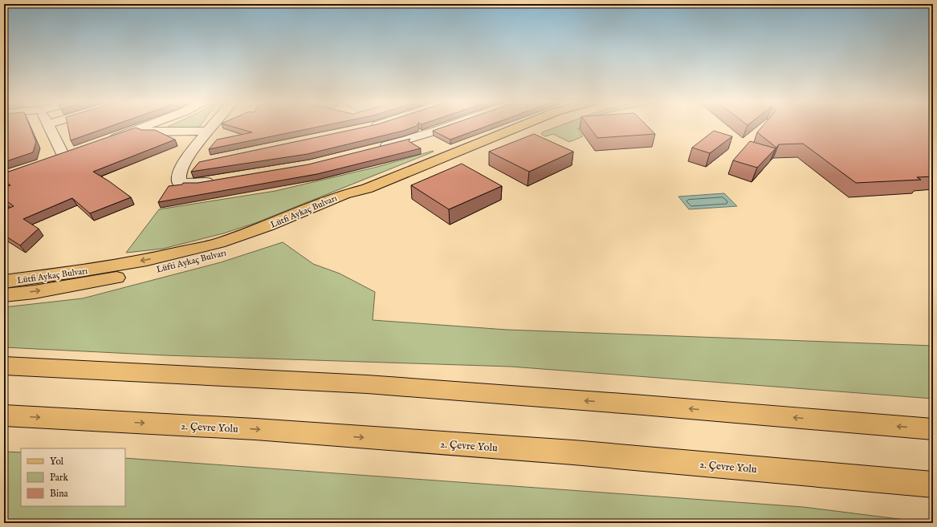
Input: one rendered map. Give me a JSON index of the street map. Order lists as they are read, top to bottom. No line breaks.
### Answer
{"streets":{"main road":["Lüfti Aykaç Bulvarı","2. Çevre Yolu"]},"legend":["Yol","Park","Bina"]}
